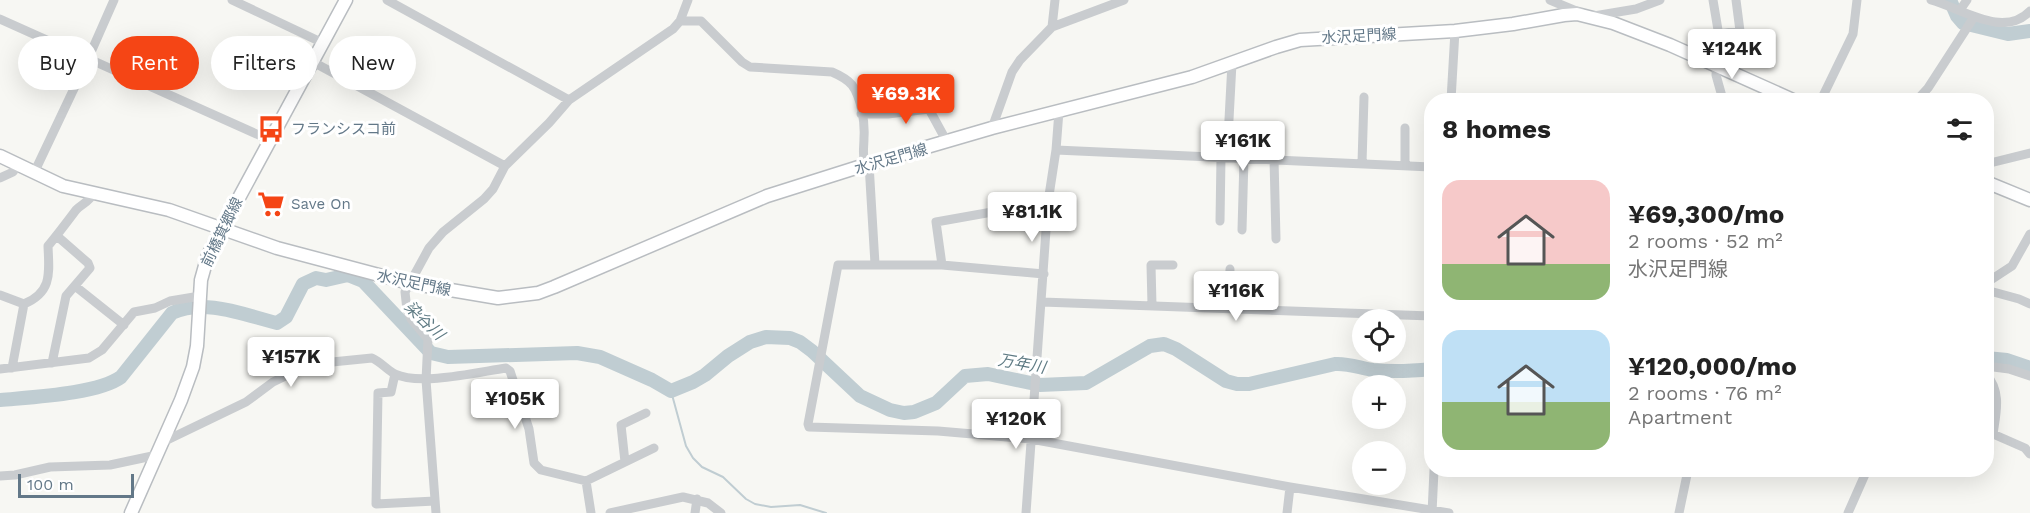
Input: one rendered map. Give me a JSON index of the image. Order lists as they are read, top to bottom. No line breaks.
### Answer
{"streets":{"main road":["水沢足門線","前橋箕郷線"]},"crossings":[["水沢足門線","前橋箕郷線"]],"water":["染谷川","万年川"],"places":{"bus stop":["フランシスコ前"],"supermarket":["Save On"]},"scale_bar":"100 m","page":{"price":["¥124K","¥69.3K","¥161K","¥81.1K","¥116K","¥157K","¥105K","¥120K"],"chip":["Buy","Rent","Filters","New"],"heading":"8 homes","list":[{"name":"¥69,300/mo","note":"2 rooms · 52 m² · 水沢足門線"},{"name":"¥120,000/mo","note":"2 rooms · 76 m² · Apartment"}],"map_buttons":["+","−"],"scale":"100 m"}}
